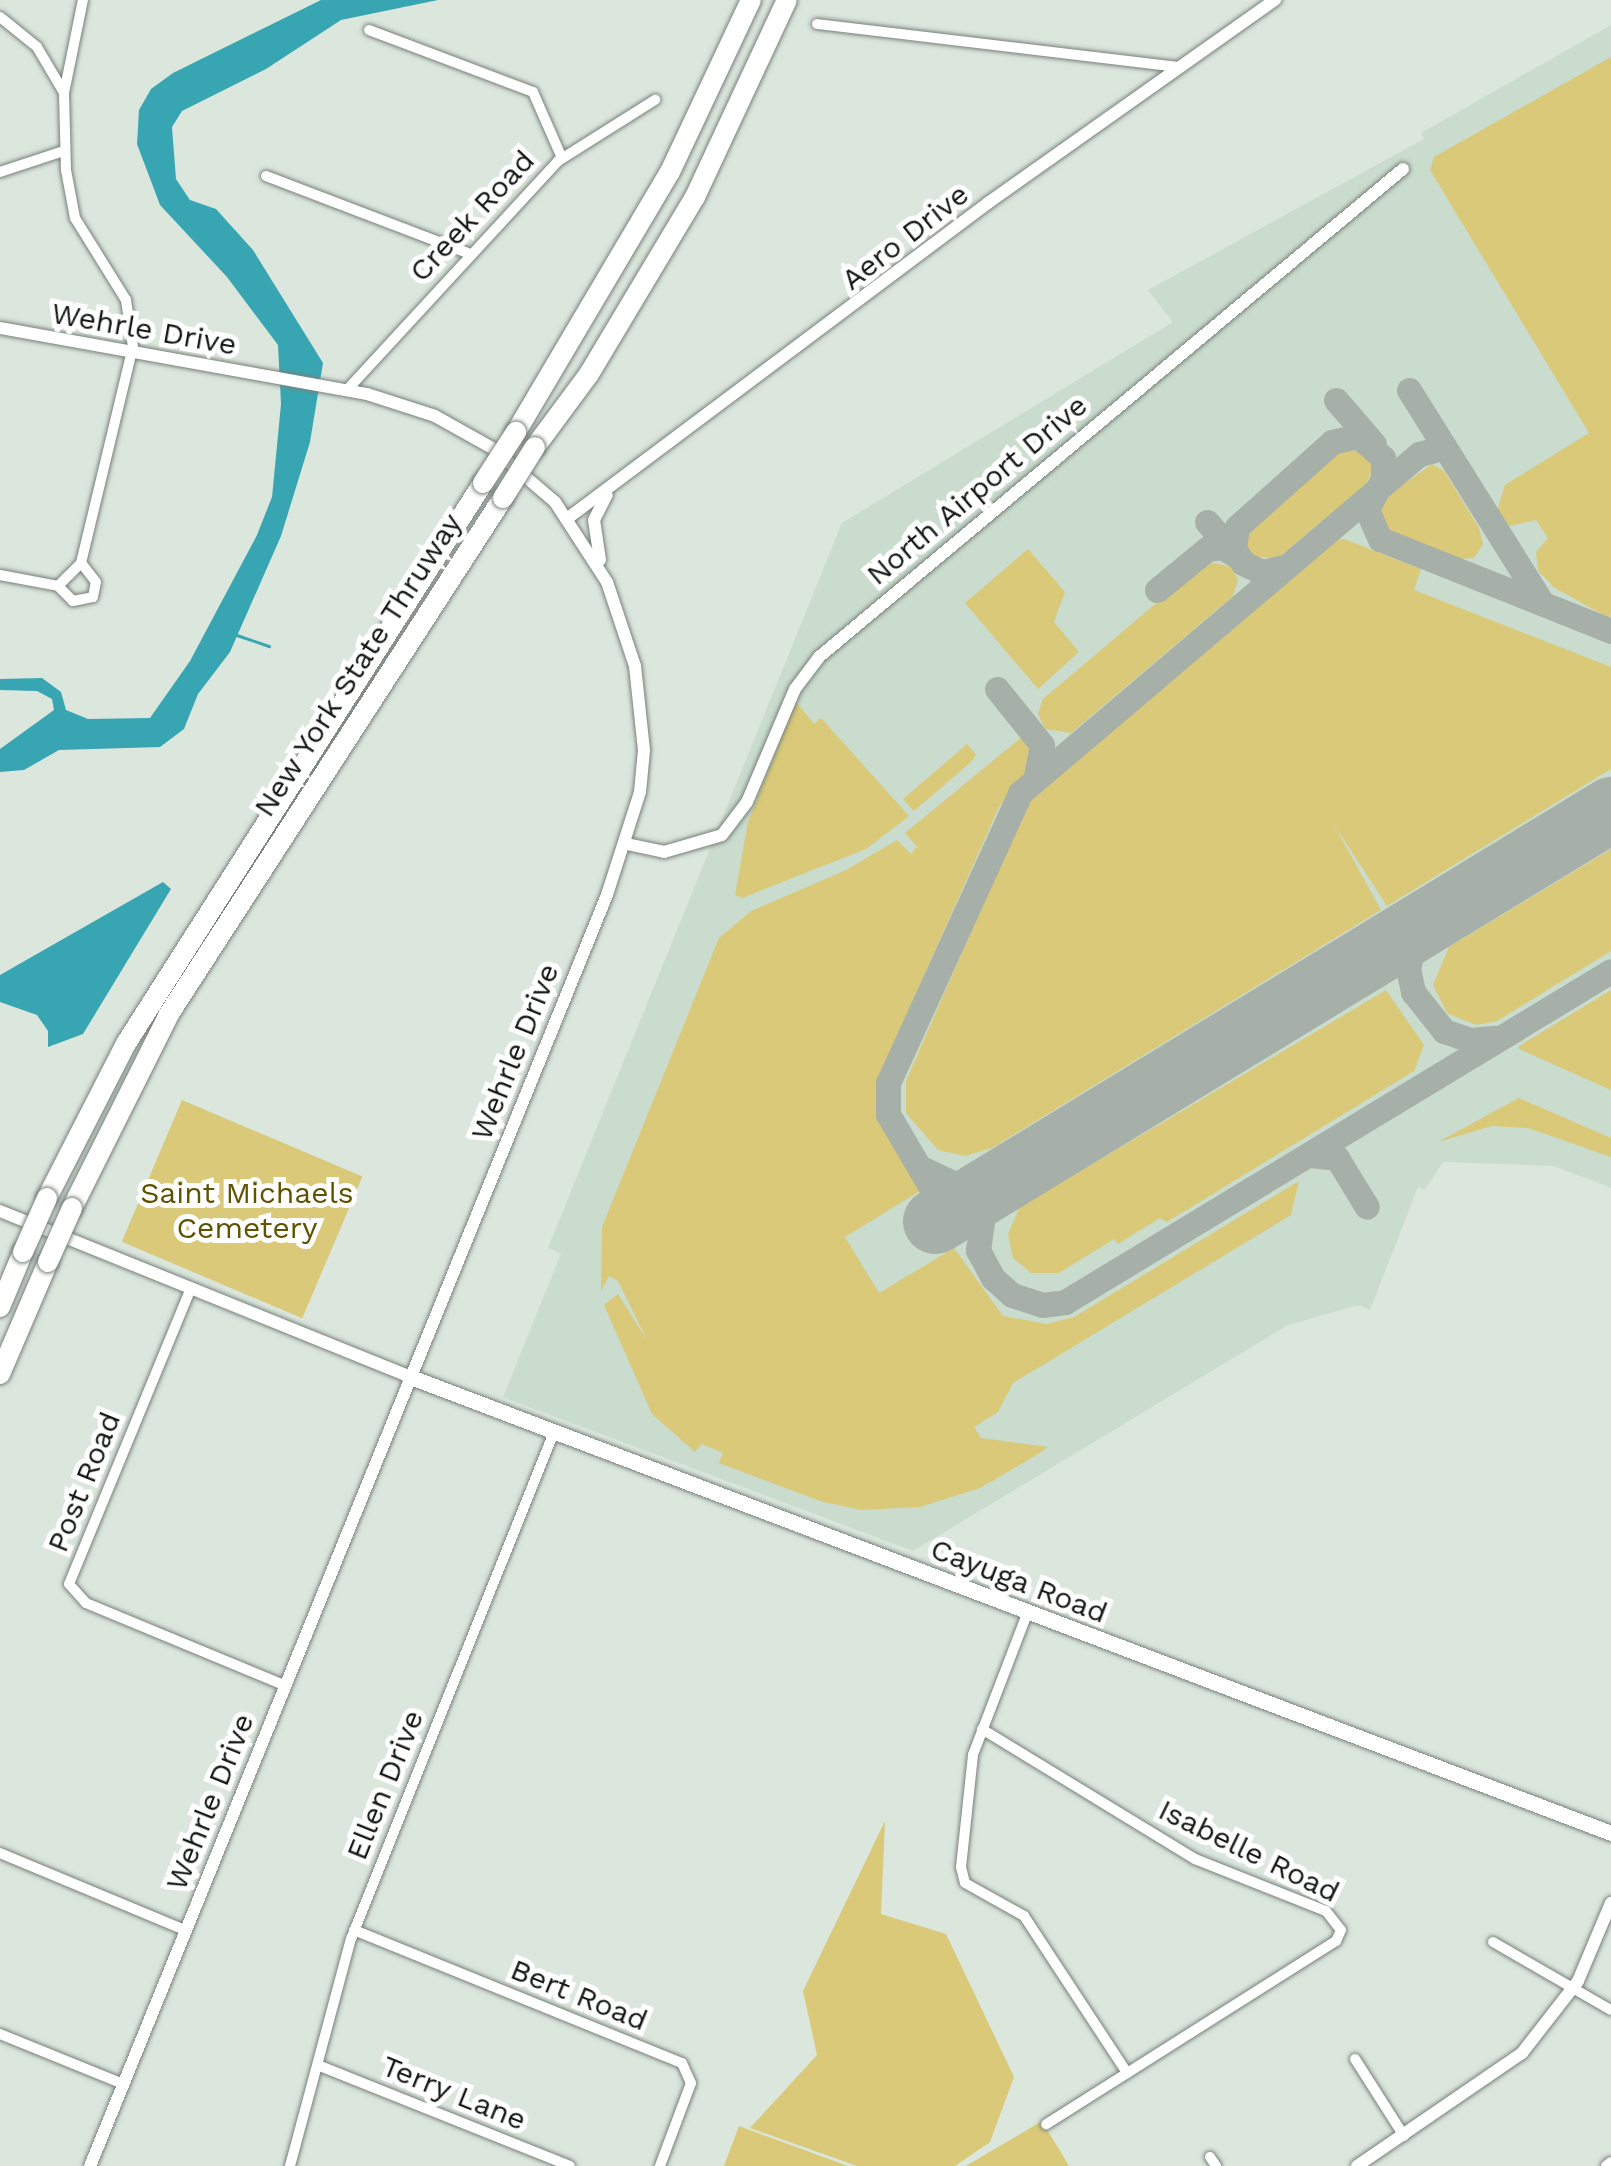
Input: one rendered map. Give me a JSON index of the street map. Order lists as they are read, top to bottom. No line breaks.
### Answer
{"streets":{"highway":["New York State Thruway"],"main road":["Cayuga Road"],"street":["Creek Road","Aero Drive","Wehrle Drive","North Airport Drive","Post Road","Ellen Drive","Isabelle Road","Bert Road","Terry Lane"]},"crossings":[["Creek Road","Wehrle Drive"],["Aero Drive","Wehrle Drive"],["Wehrle Drive","North Airport Drive"],["Wehrle Drive","Post Road"],["Wehrle Drive","Cayuga Road"],["Cayuga Road","Ellen Drive"],["Ellen Drive","Bert Road"],["Ellen Drive","Terry Lane"]],"parks":["Saint Michaels Cemetery"]}
